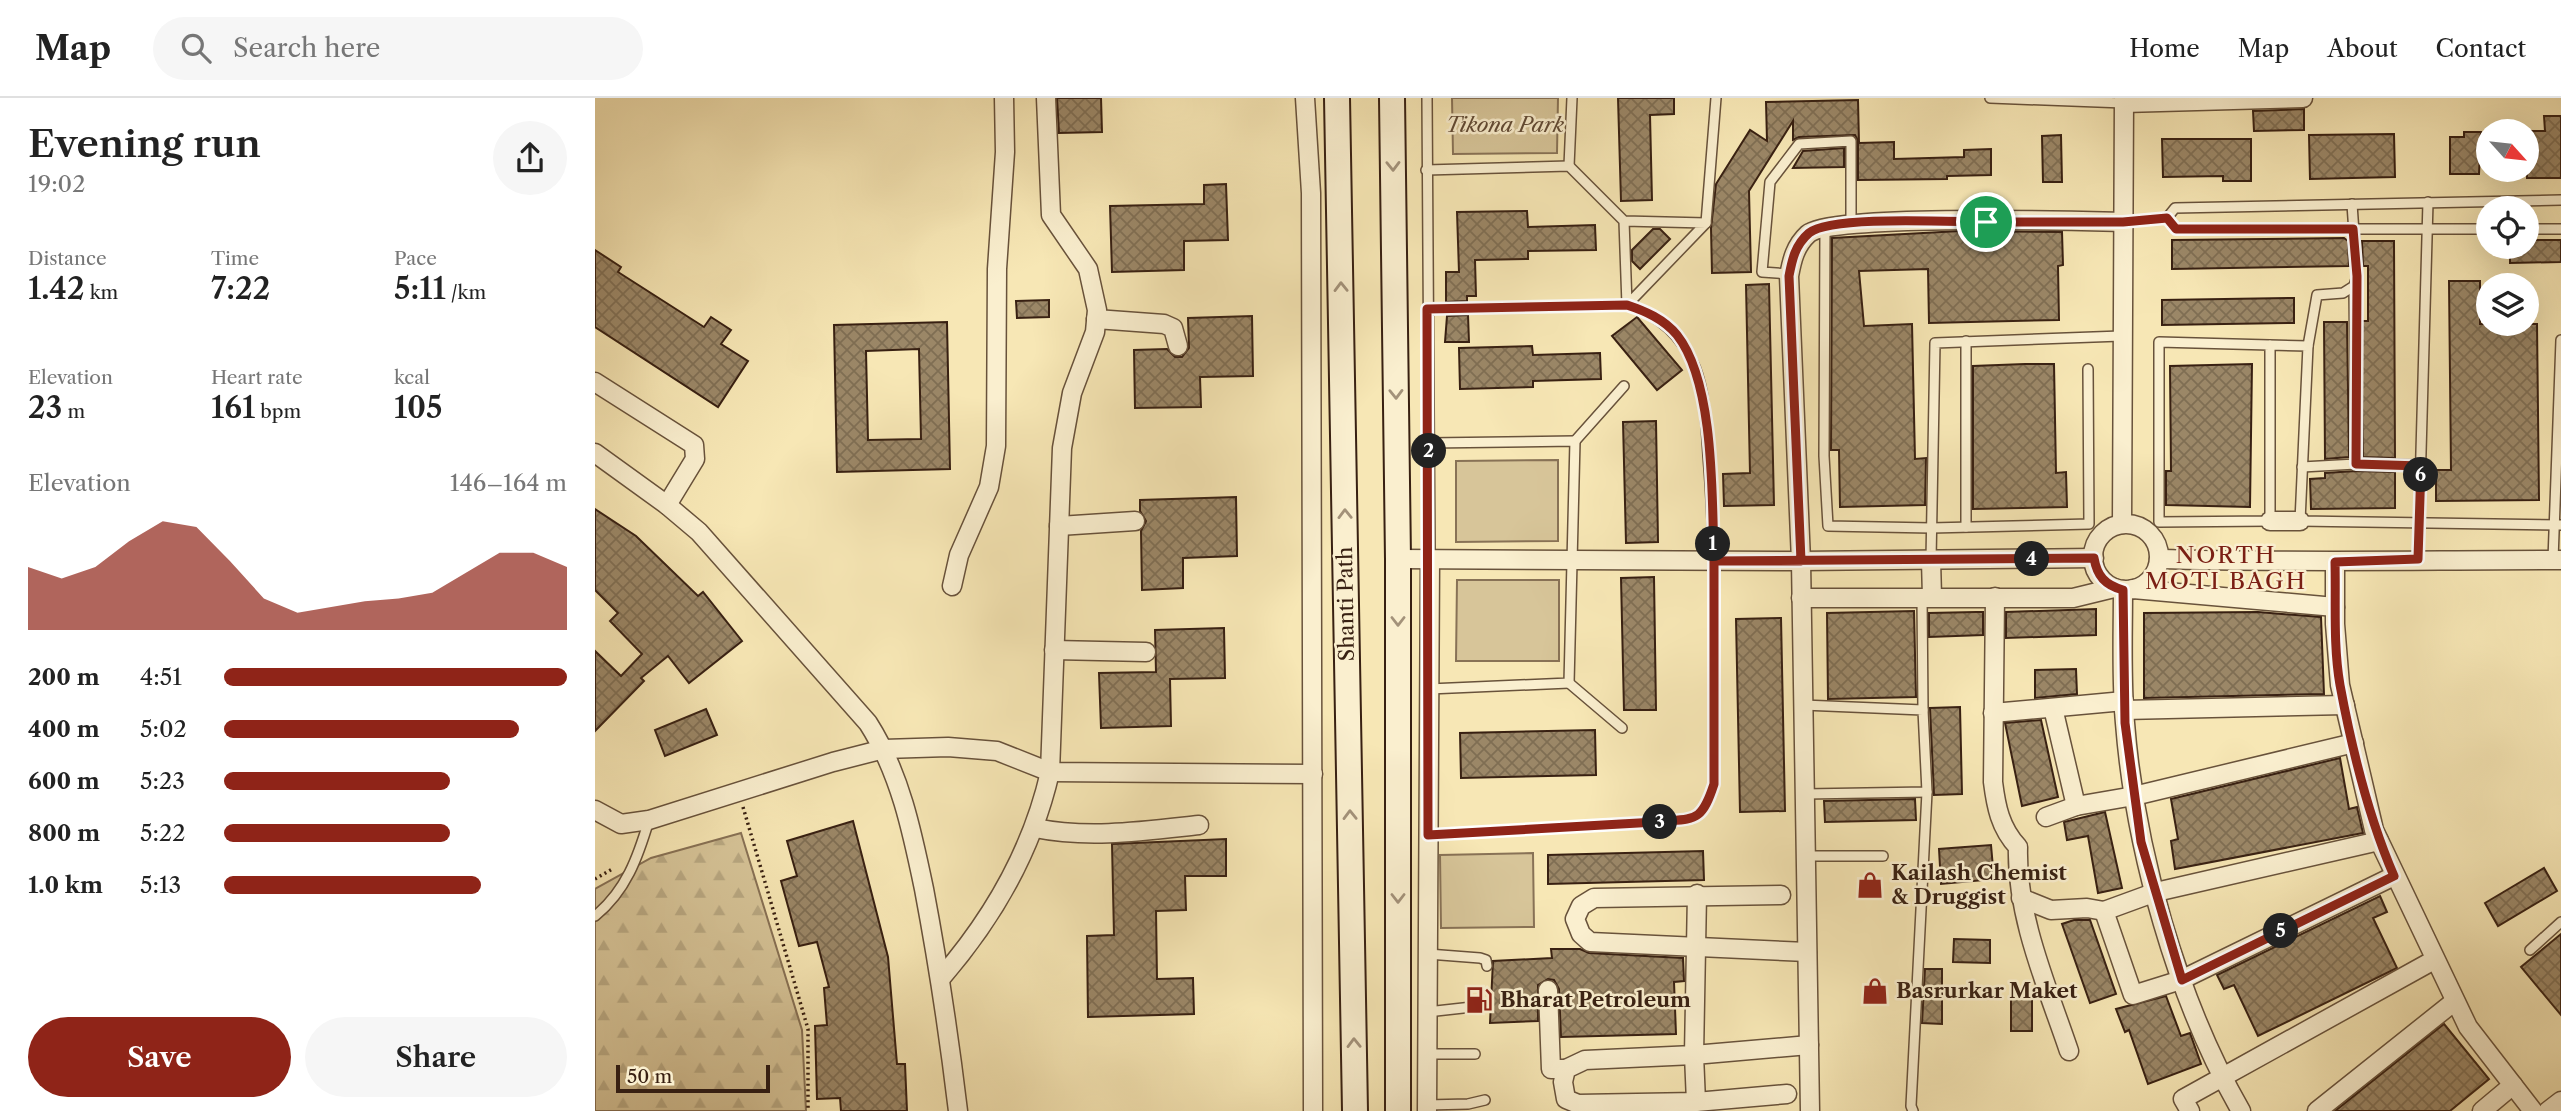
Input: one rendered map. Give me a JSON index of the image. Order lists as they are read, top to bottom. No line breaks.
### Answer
{"streets":{"main road":["Shanti Path"]},"districts":["NORTH MOTI BAGH"],"parks":["Tikona Park"],"places":{"shop":["Kailash Chemist & Druggist","Basrurkar Maket"],"fuel station":["Bharat Petroleum"]},"scale_bar":"50 m","north":"bottom right","page":{"header":"Map","search":"Search here","nav":["Home","Map","About","Contact"],"heading":["Evening run","19:02"],"stats":[["Distance","1.42 km"],["Time","7:22"],["Pace","5:11 /km"],["Elevation","23 m"],["Heart rate","161 bpm"],["kcal","105"]],"pins":["2","6","1","4","3","5"],"chart":["Elevation","146–164 m"],"list":[{"name":"200 m","note":"4:51"},{"name":"400 m","note":"5:02"},{"name":"600 m","note":"5:23"},{"name":"800 m","note":"5:22"},{"name":"1.0 km","note":"5:13"}],"buttons":["Save","Share"],"scale":"50 m"}}
